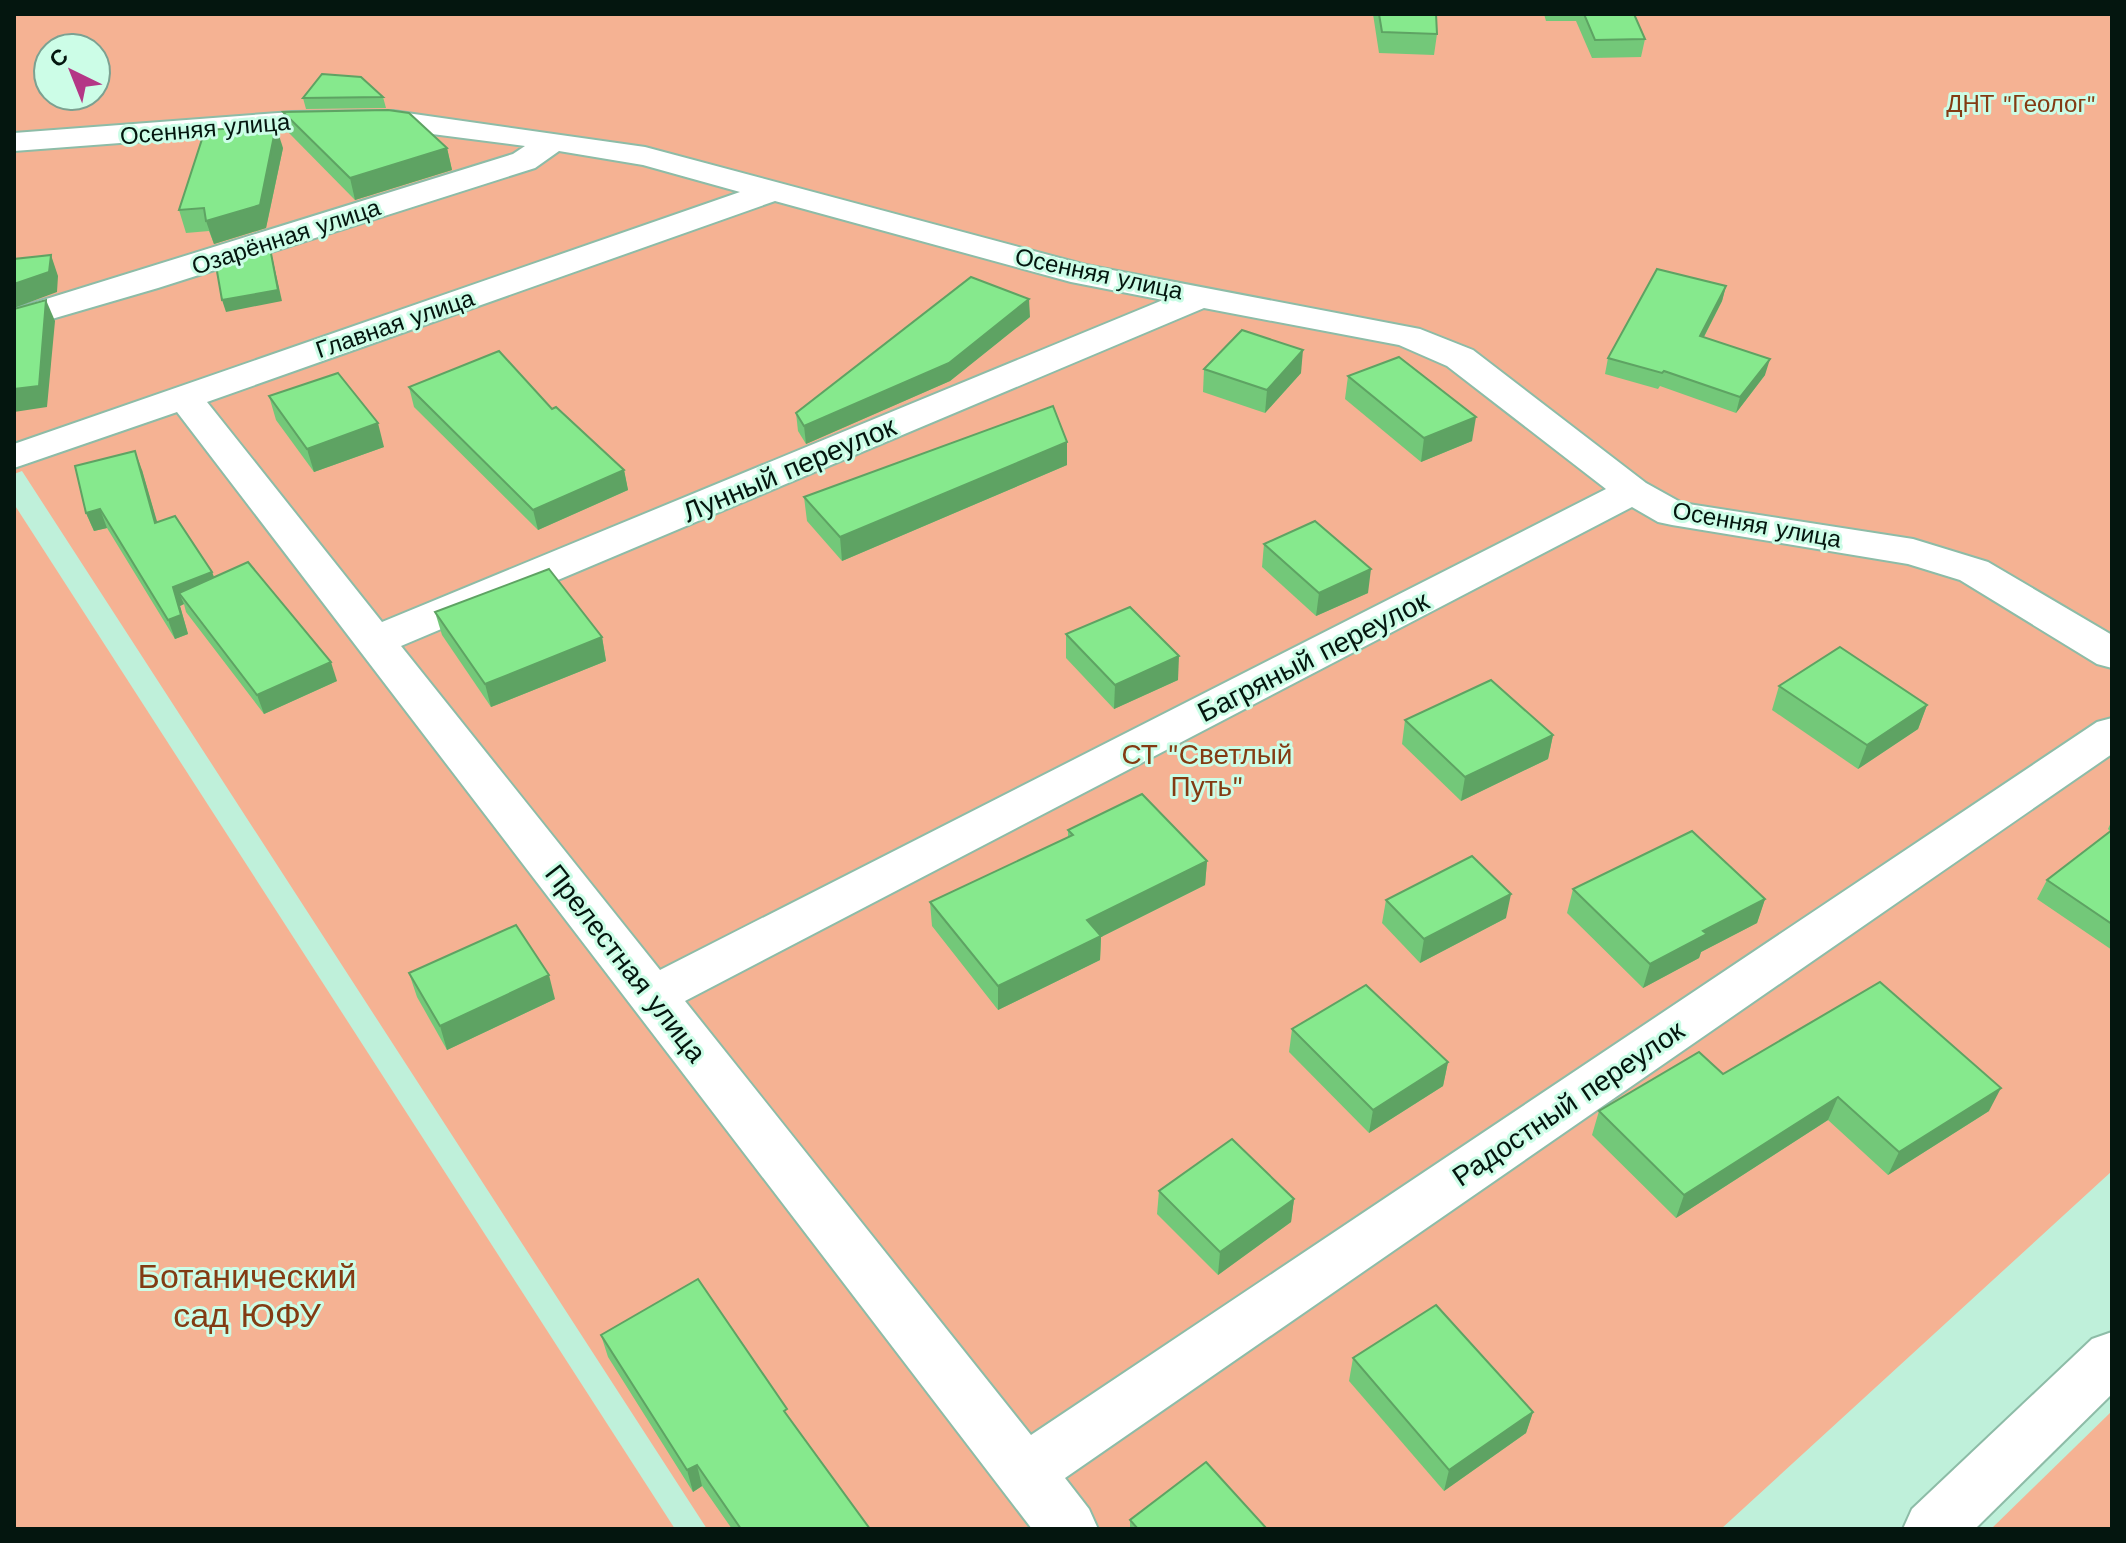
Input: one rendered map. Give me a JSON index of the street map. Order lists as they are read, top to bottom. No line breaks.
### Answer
{"streets":{"street":["Осенняя улица","Озарённая улица","Главная улица","Лунный переулок","Багряный переулок","Прелестная улица","Радостный переулок"]},"crossings":[["Осенняя улица","Озарённая улица"],["Осенняя улица","Главная улица"],["Осенняя улица","Лунный переулок"],["Осенняя улица","Багряный переулок"],["Главная улица","Прелестная улица"],["Лунный переулок","Прелестная улица"],["Багряный переулок","Прелестная улица"],["Прелестная улица","Радостный переулок"]],"parks":["ДНТ \"Геолог\"","СТ \"Светлый Путь\"","Ботанический сад ЮФУ"],"north":"top left"}
